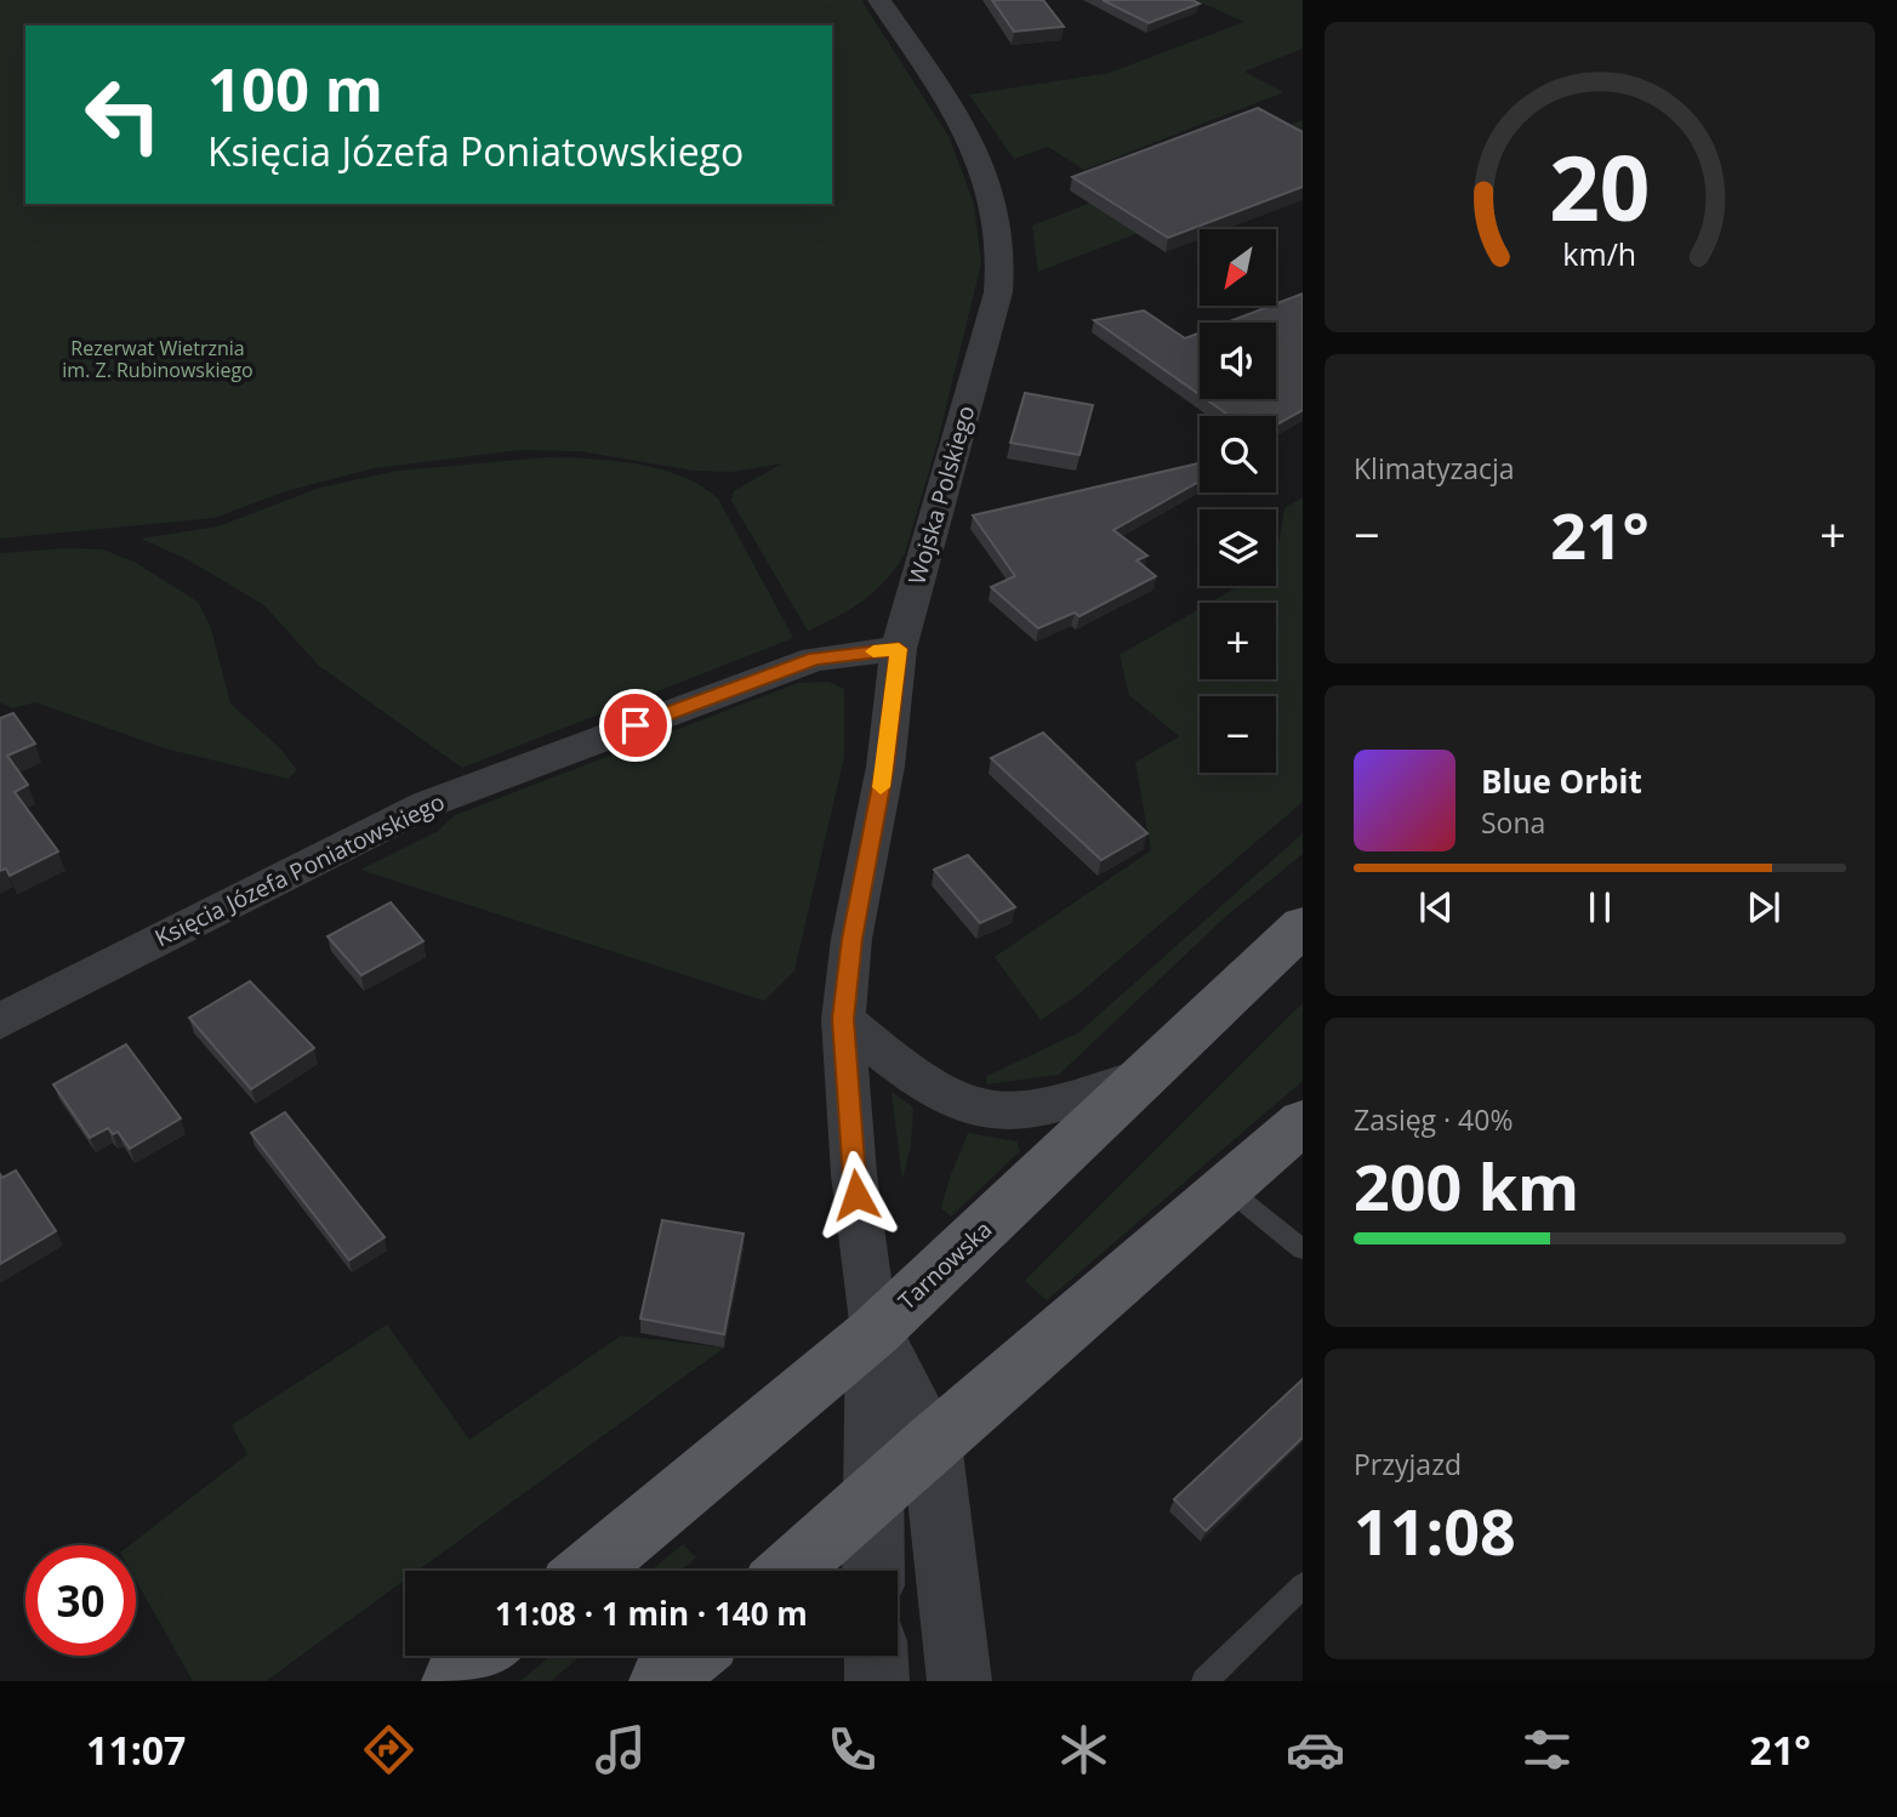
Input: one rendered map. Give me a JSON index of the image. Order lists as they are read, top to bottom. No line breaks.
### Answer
{"streets":{"main road":["Tarnowska"],"street":["Wojska Polskiego","Księcia Józefa Poniatowskiego"]},"crossings":[["Wojska Polskiego","Księcia Józefa Poniatowskiego"],["Wojska Polskiego","Tarnowska"]],"parks":["Rezerwat Wietrznia im. Z. Rubinowskiego"],"north":"bottom left","page":{"turn":["100 m","Księcia Józefa Poniatowskiego"],"map_buttons":["+","−"],"tile":["Klimatyzacja",["Zasięg · 40%","200 km"],["Przyjazd","11:08"]],"heat":["−","21°","+"],"song":["Blue Orbit","Sona"],"limit":"30","trip":"11:08 · 1 min · 140 m","tabs":["11:07","21°"],"gauge":["20","km/h"]}}
